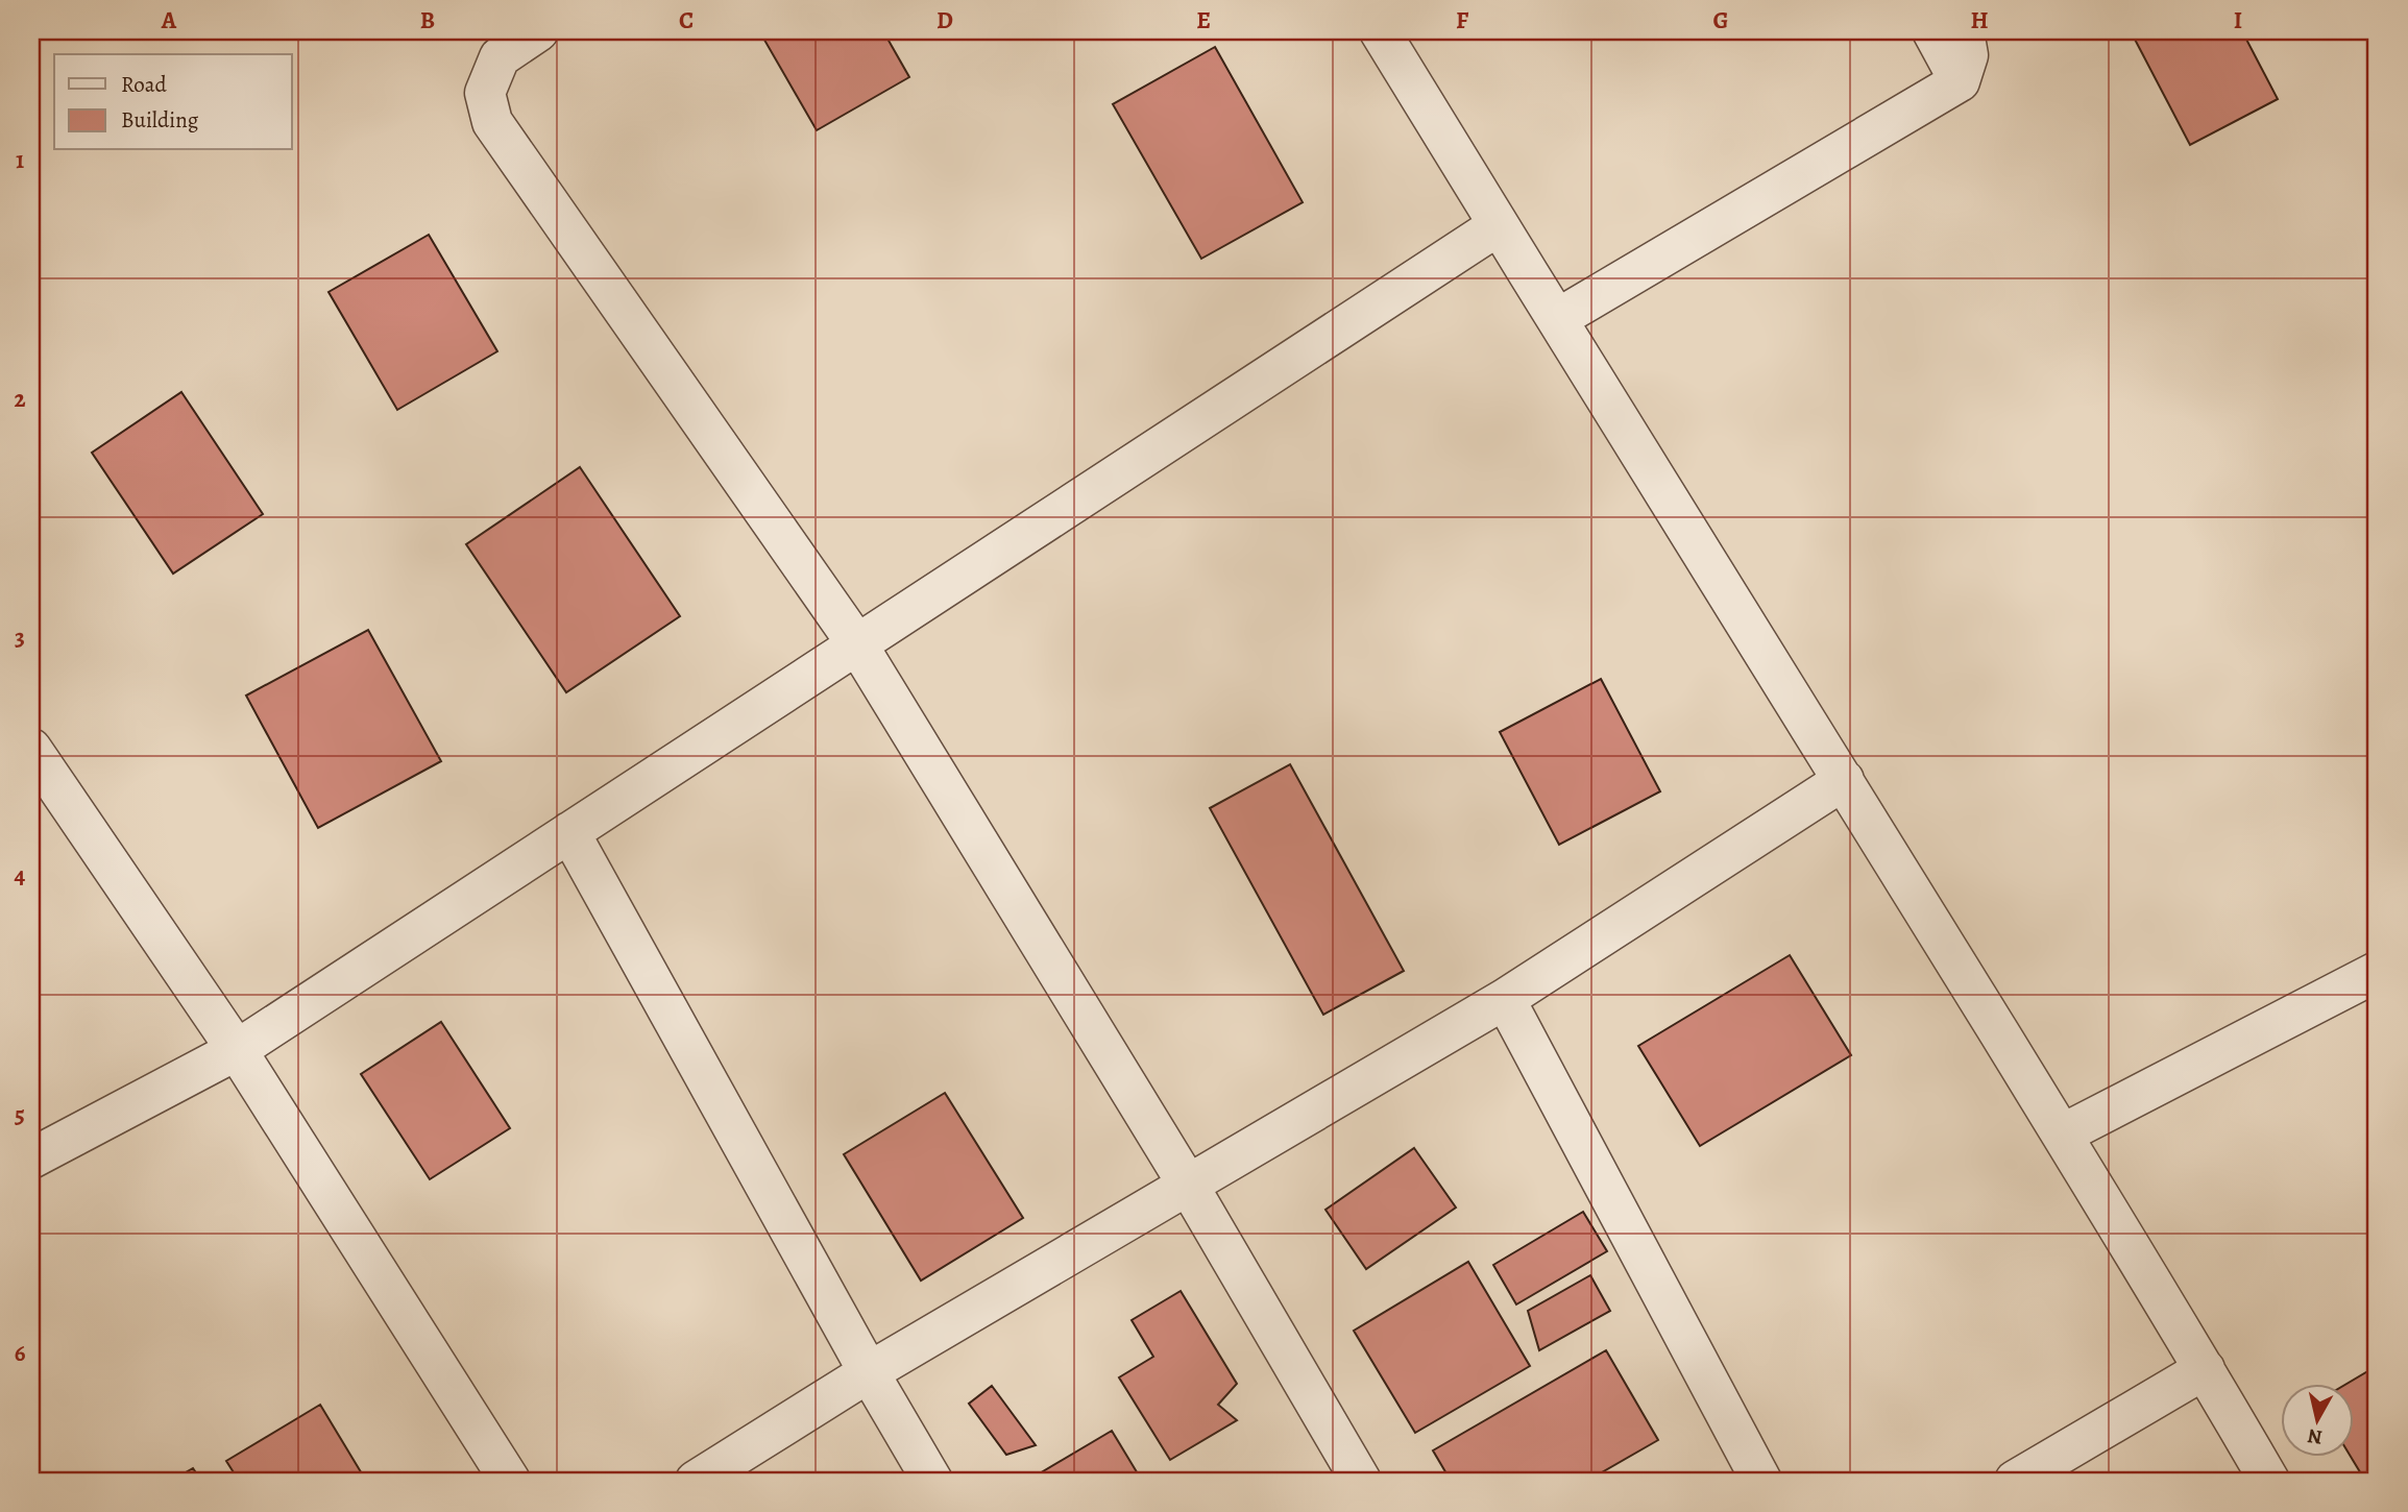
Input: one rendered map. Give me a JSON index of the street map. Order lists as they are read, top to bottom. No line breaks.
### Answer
{"legend":["Road","Building"],"north":"bottom","grid":{"columns":["A","B","C","D","E","F","G","H","I"],"rows":["1","2","3","4","5","6"]}}
